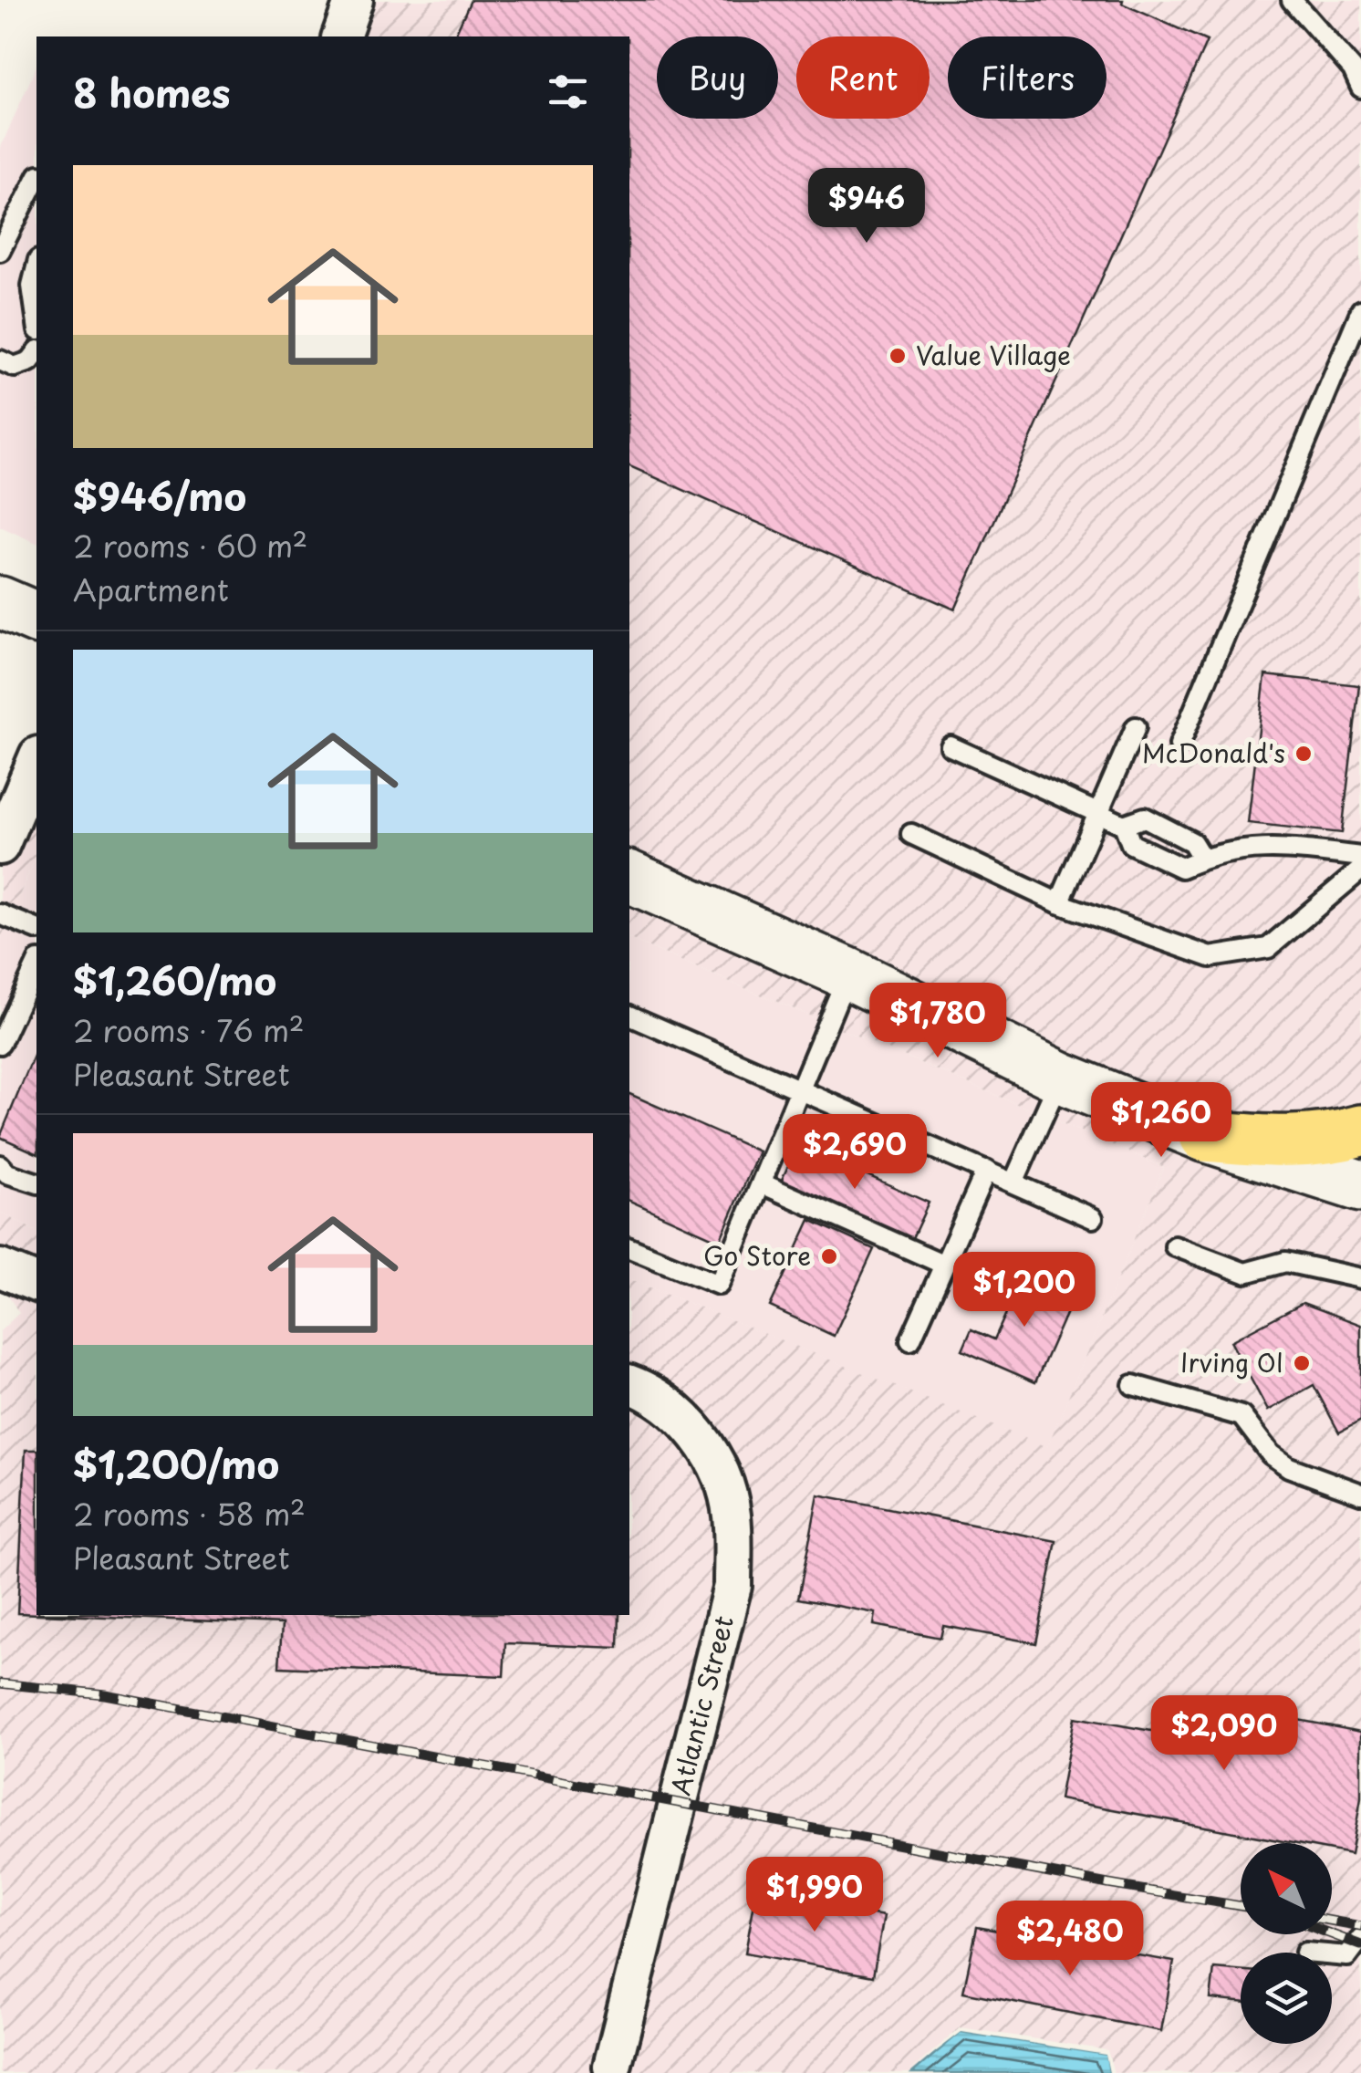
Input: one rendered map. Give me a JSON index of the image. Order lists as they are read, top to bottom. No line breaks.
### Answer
{"streets":{"street":["Atlantic Street"]},"places":["Value Village","McDonald's","Go Store","Irving OI"],"north":"top left","page":{"chip":["Buy","Rent","Filters"],"heading":"8 homes","list":[{"name":"$946/mo","note":"2 rooms · 60 m² · Apartment"},{"name":"$1,260/mo","note":"2 rooms · 76 m² · Pleasant Street"},{"name":"$1,200/mo","note":"2 rooms · 58 m² · Pleasant Street"}],"price":["$946","$1,780","$1,260","$2,690","$1,200","$2,090","$1,990","$2,480"]}}
